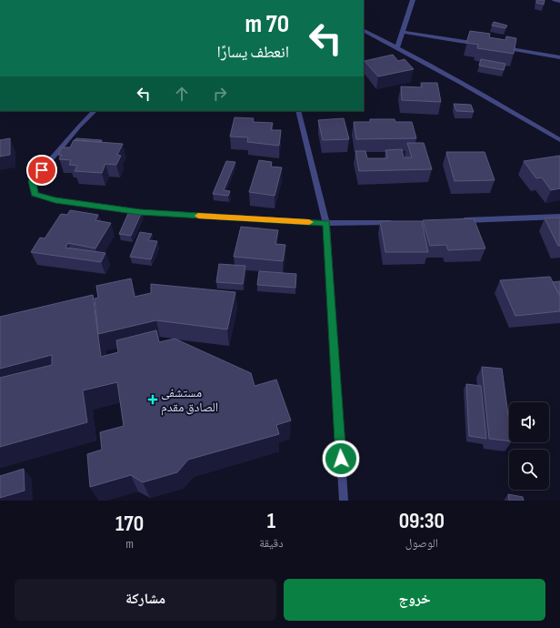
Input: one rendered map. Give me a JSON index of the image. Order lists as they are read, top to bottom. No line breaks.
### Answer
{"places":{"health":["مستشفى الصادق مقدم"]},"page":{"turn":["70 m","انعطف يسارًا"],"eta":["09:30","الوصول","1","دقيقة","170","m"],"buttons":["خروج","مشاركة"]}}
